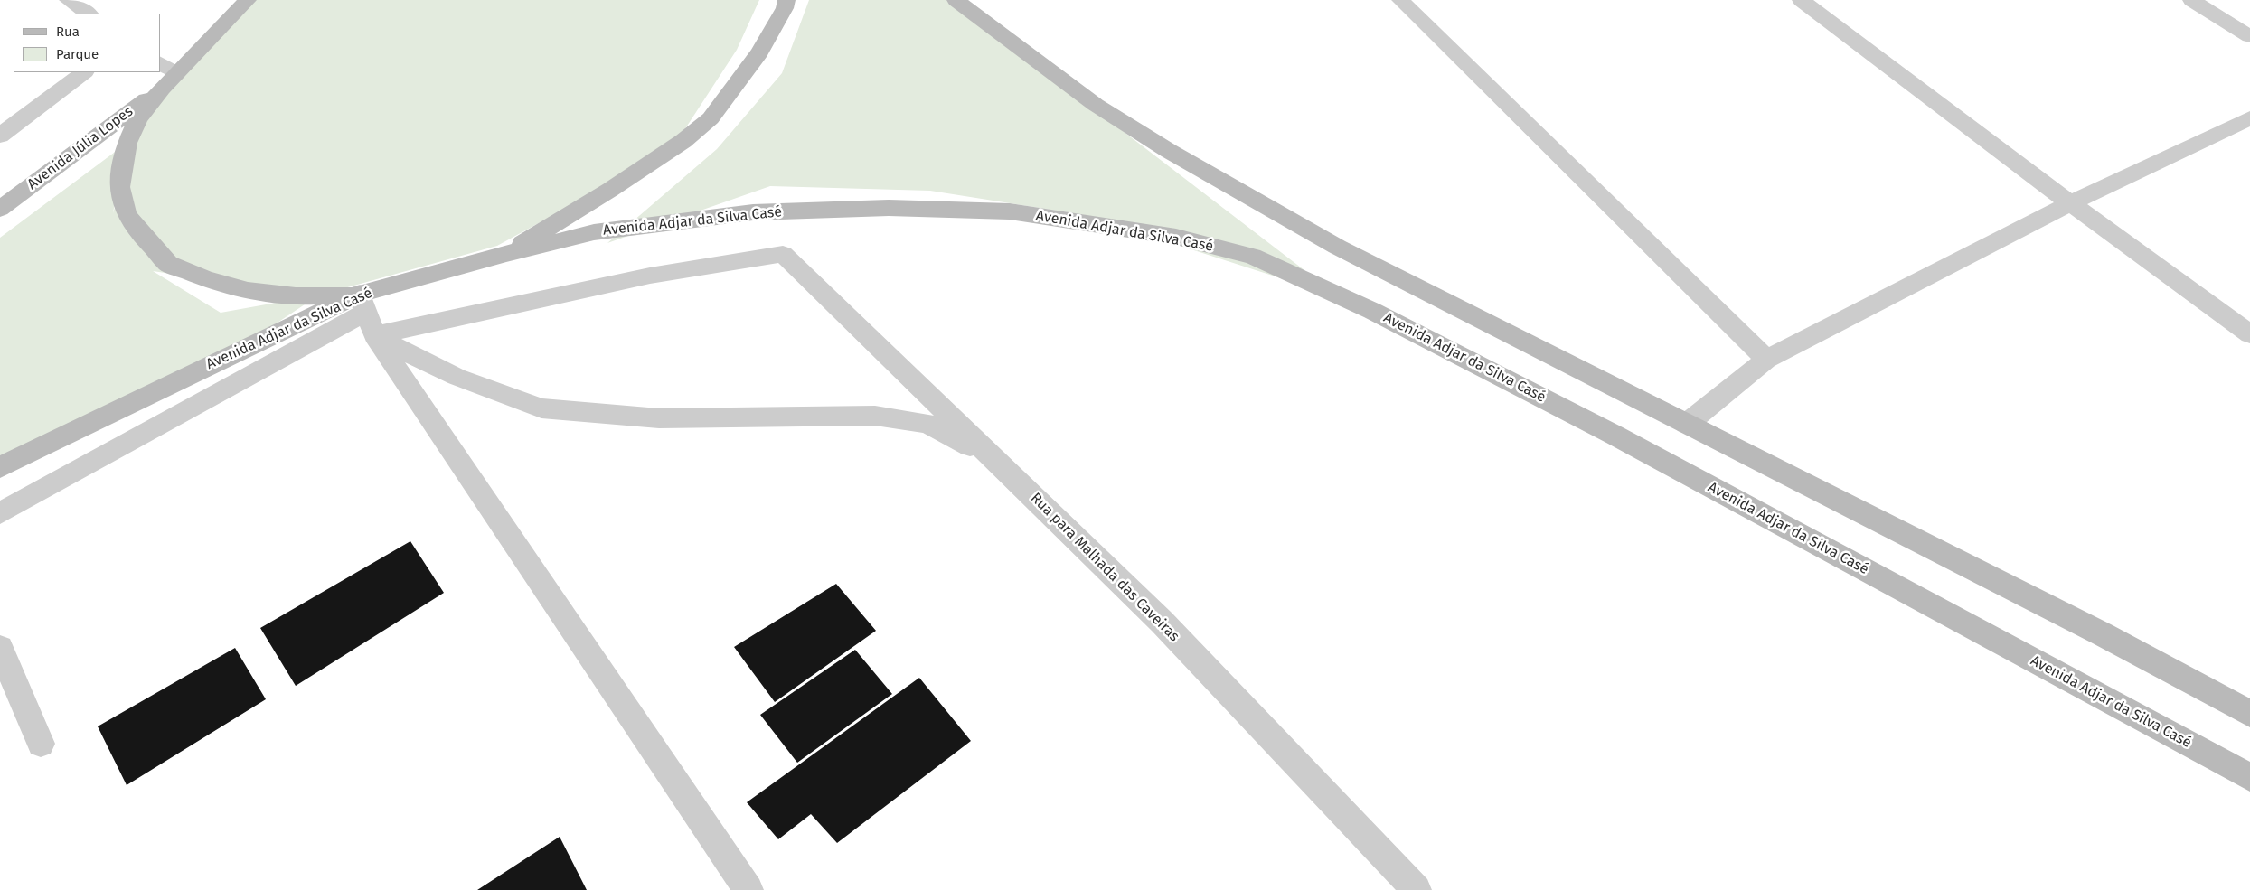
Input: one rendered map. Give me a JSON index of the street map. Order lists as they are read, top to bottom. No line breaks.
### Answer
{"streets":{"main road":["Avenida Júlia Lopes","Avenida Adjar da Silva Casé"],"street":["Rua para Malhada das Caveiras"]},"crossings":[["Avenida Adjar da Silva Casé","Rua para Malhada das Caveiras"]],"legend":["Rua","Parque"]}
